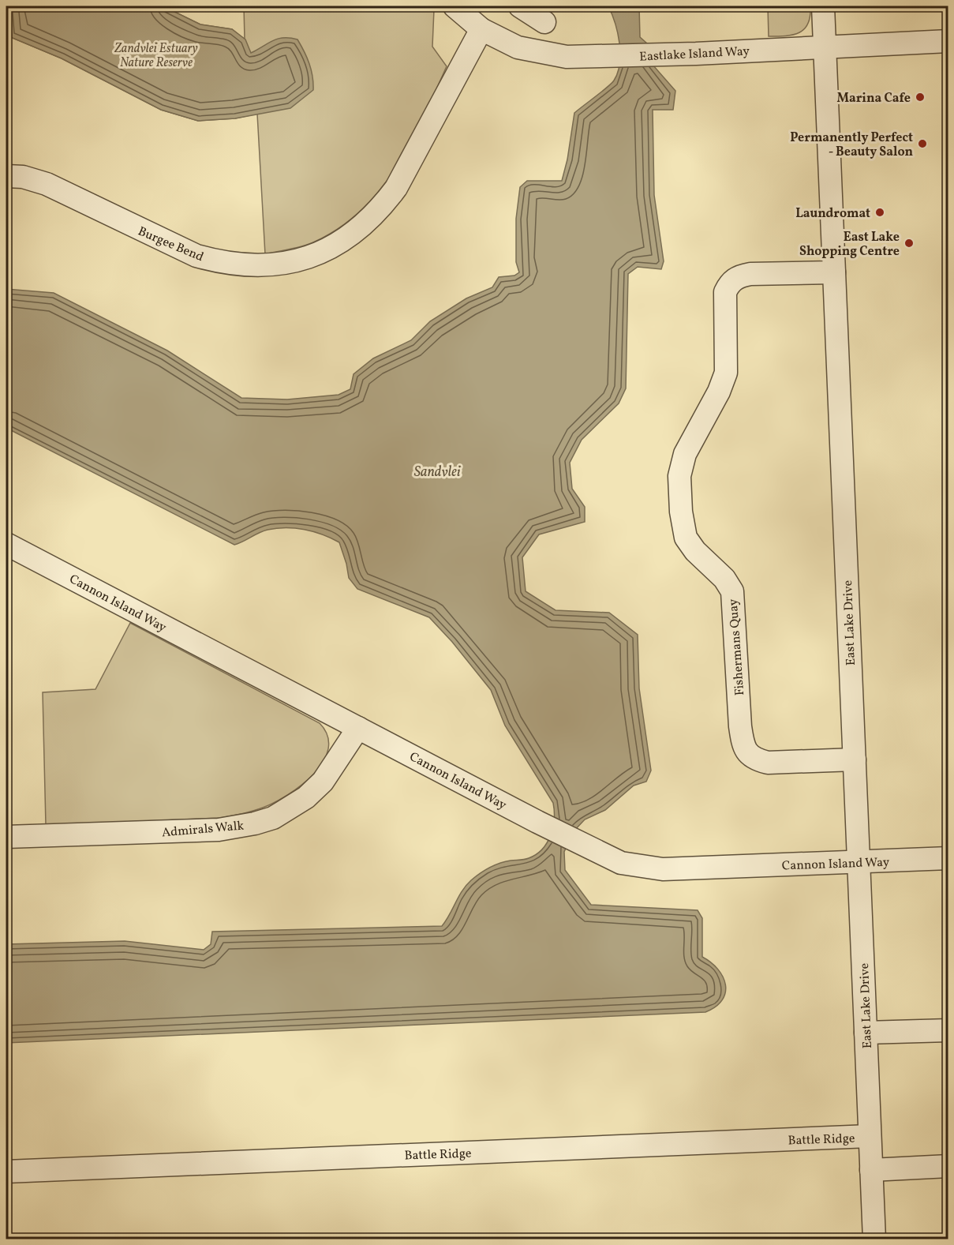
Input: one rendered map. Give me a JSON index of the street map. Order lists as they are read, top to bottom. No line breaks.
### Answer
{"streets":{"street":["Eastlake Island Way","Burgee Bend","Cannon Island Way","East Lake Drive","Fishermans Quay","Admirals Walk","Battle Ridge"]},"crossings":[["Eastlake Island Way","Burgee Bend"],["Eastlake Island Way","East Lake Drive"],["Cannon Island Way","East Lake Drive"],["Cannon Island Way","Admirals Walk"],["East Lake Drive","Fishermans Quay"],["East Lake Drive","Battle Ridge"]],"water":["Sandvlei"],"parks":["Zandvlei Estuary Nature Reserve"],"places":["Marina Cafe","Permanently Perfect - Beauty Salon","Laundromat","East Lake Shopping Centre"]}
